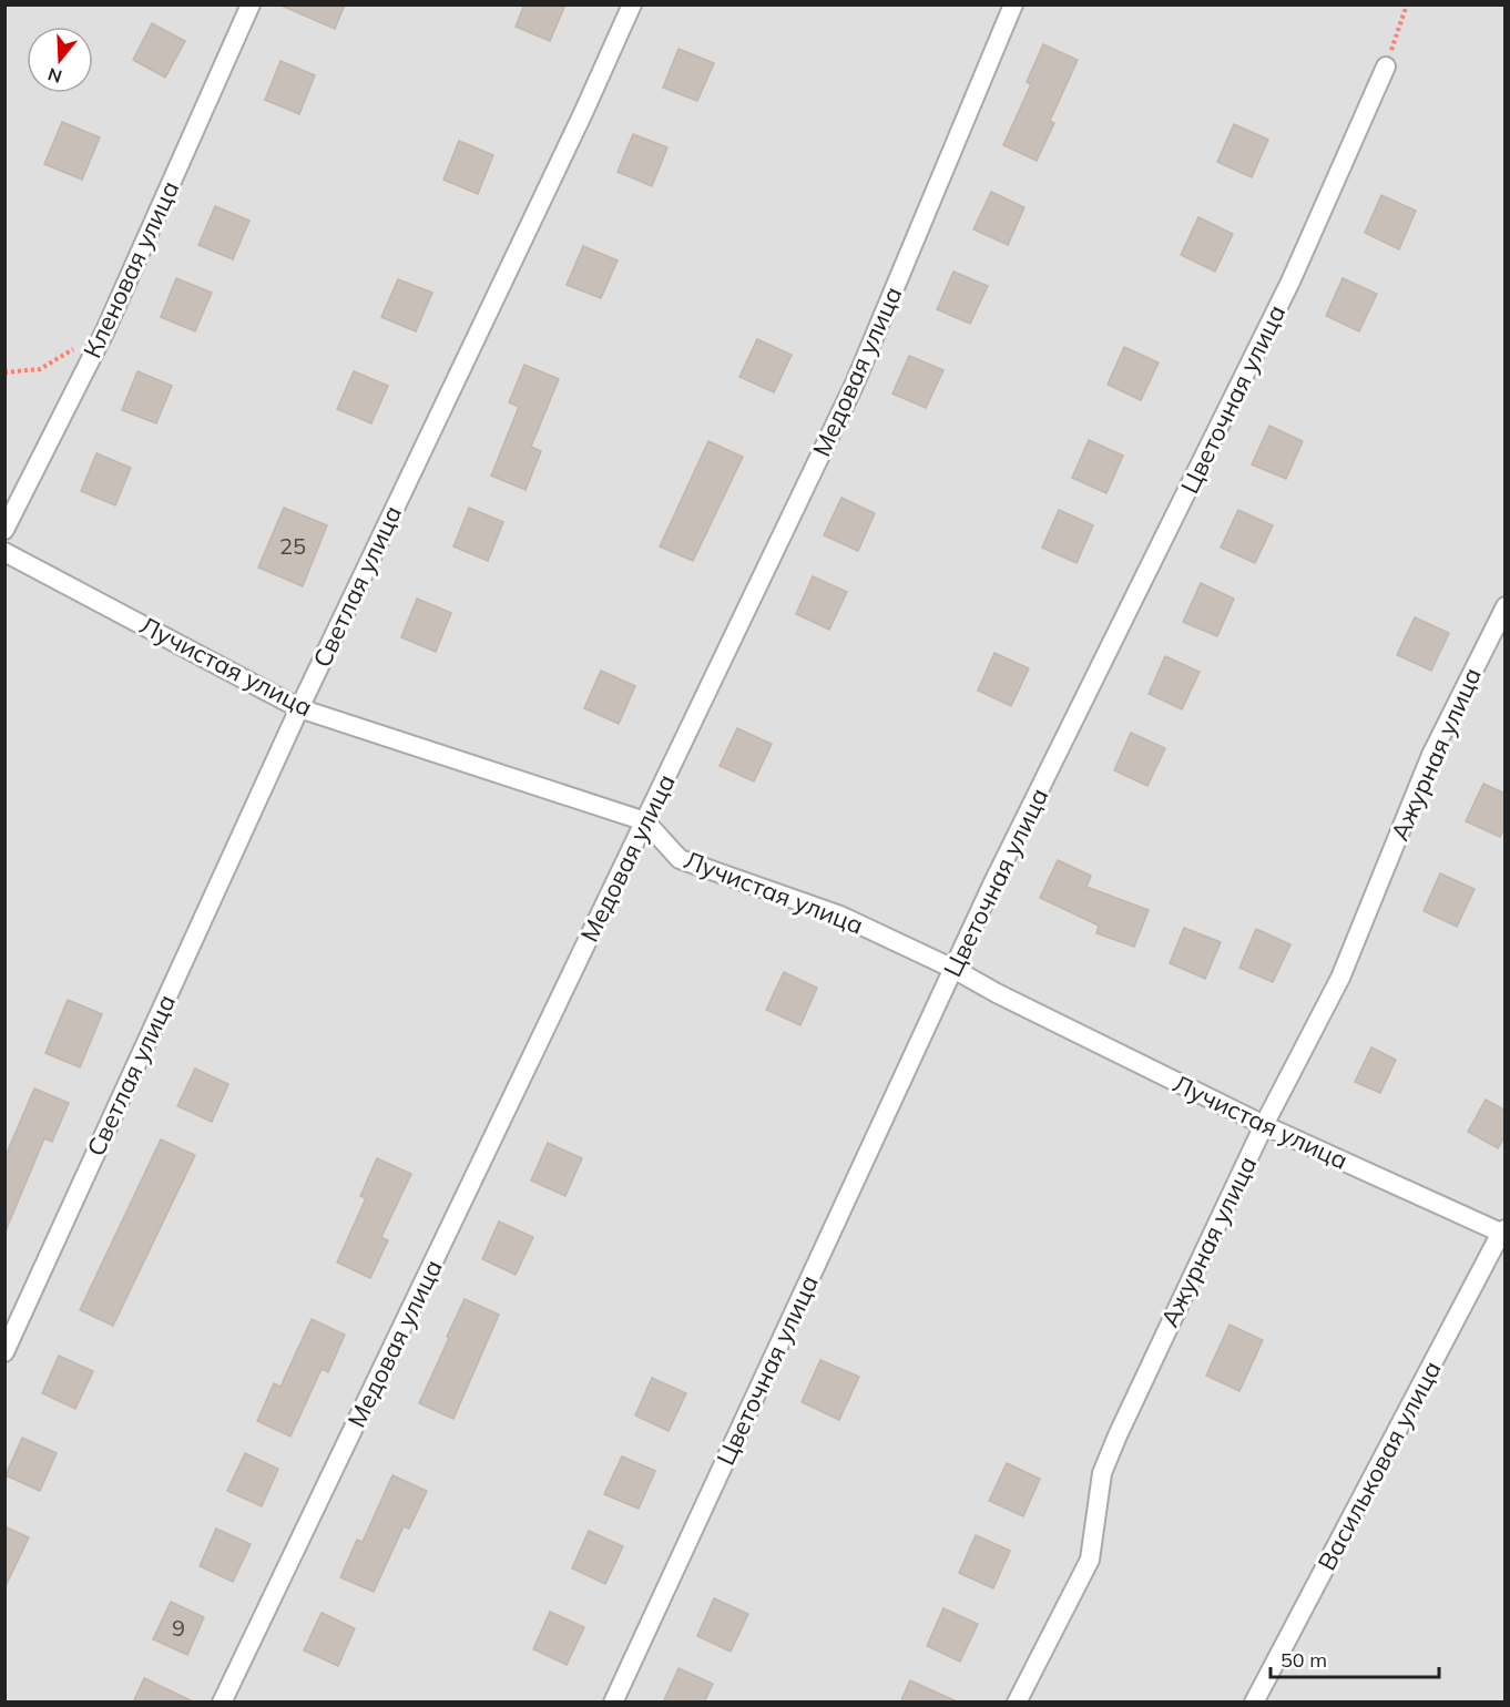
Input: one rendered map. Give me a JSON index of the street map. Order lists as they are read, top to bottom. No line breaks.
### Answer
{"streets":{"street":["Кленовая улица","Медовая улица","Цветочная улица","Светлая улица","Лучистая улица","Ажурная улица","Васильковая улица"]},"crossings":[["Медовая улица","Лучистая улица"],["Цветочная улица","Лучистая улица"],["Светлая улица","Лучистая улица"],["Лучистая улица","Ажурная улица"],["Лучистая улица","Васильковая улица"]],"house_numbers":["25","9"],"scale_bar":"50 m","north":"bottom"}
